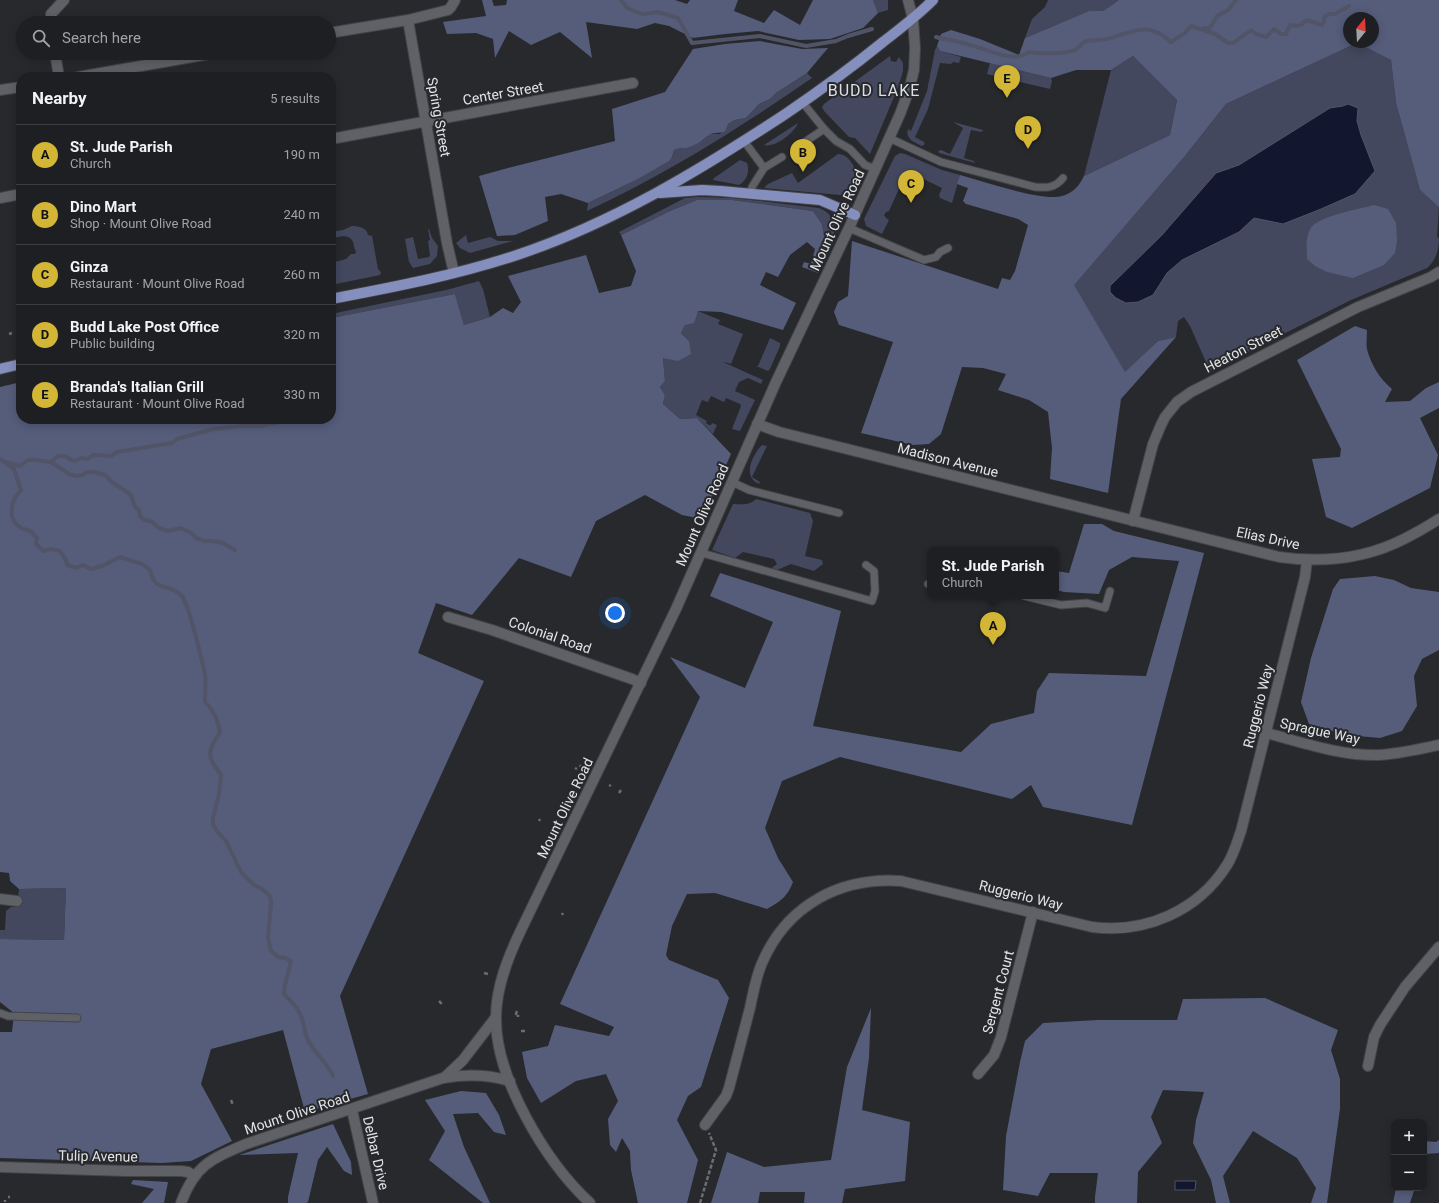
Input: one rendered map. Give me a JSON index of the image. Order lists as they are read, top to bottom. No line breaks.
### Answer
{"streets":{"street":["Center Street","Spring Street","Mount Olive Road","Heaton Street","Madison Avenue","Elias Drive","Colonial Road","Ruggerio Way","Sprague Way","Sergent Court","Delbar Drive","Tulip Avenue"]},"crossings":[["Center Street","Spring Street"],["Mount Olive Road","Madison Avenue"],["Mount Olive Road","Colonial Road"],["Mount Olive Road","Delbar Drive"],["Mount Olive Road","Tulip Avenue"],["Heaton Street","Madison Avenue"],["Heaton Street","Elias Drive"],["Madison Avenue","Elias Drive"],["Elias Drive","Ruggerio Way"],["Ruggerio Way","Sprague Way"],["Ruggerio Way","Sergent Court"]],"districts":["BUDD LAKE"],"north":"top","page":{"search":"Search here","pins":["E","D","B","C","A"],"heading":["Nearby","5 results"],"list":[{"mark":"A","name":"St. Jude Parish","note":"Church","value":"190 m"},{"mark":"B","name":"Dino Mart","note":"Shop · Mount Olive Road","value":"240 m"},{"mark":"C","name":"Ginza","note":"Restaurant · Mount Olive Road","value":"260 m"},{"mark":"D","name":"Budd Lake Post Office","note":"Public building","value":"320 m"},{"mark":"E","name":"Branda's Italian Grill","note":"Restaurant · Mount Olive Road","value":"330 m"}],"popup":["St. Jude Parish","Church"],"map_buttons":["+","−"]}}
